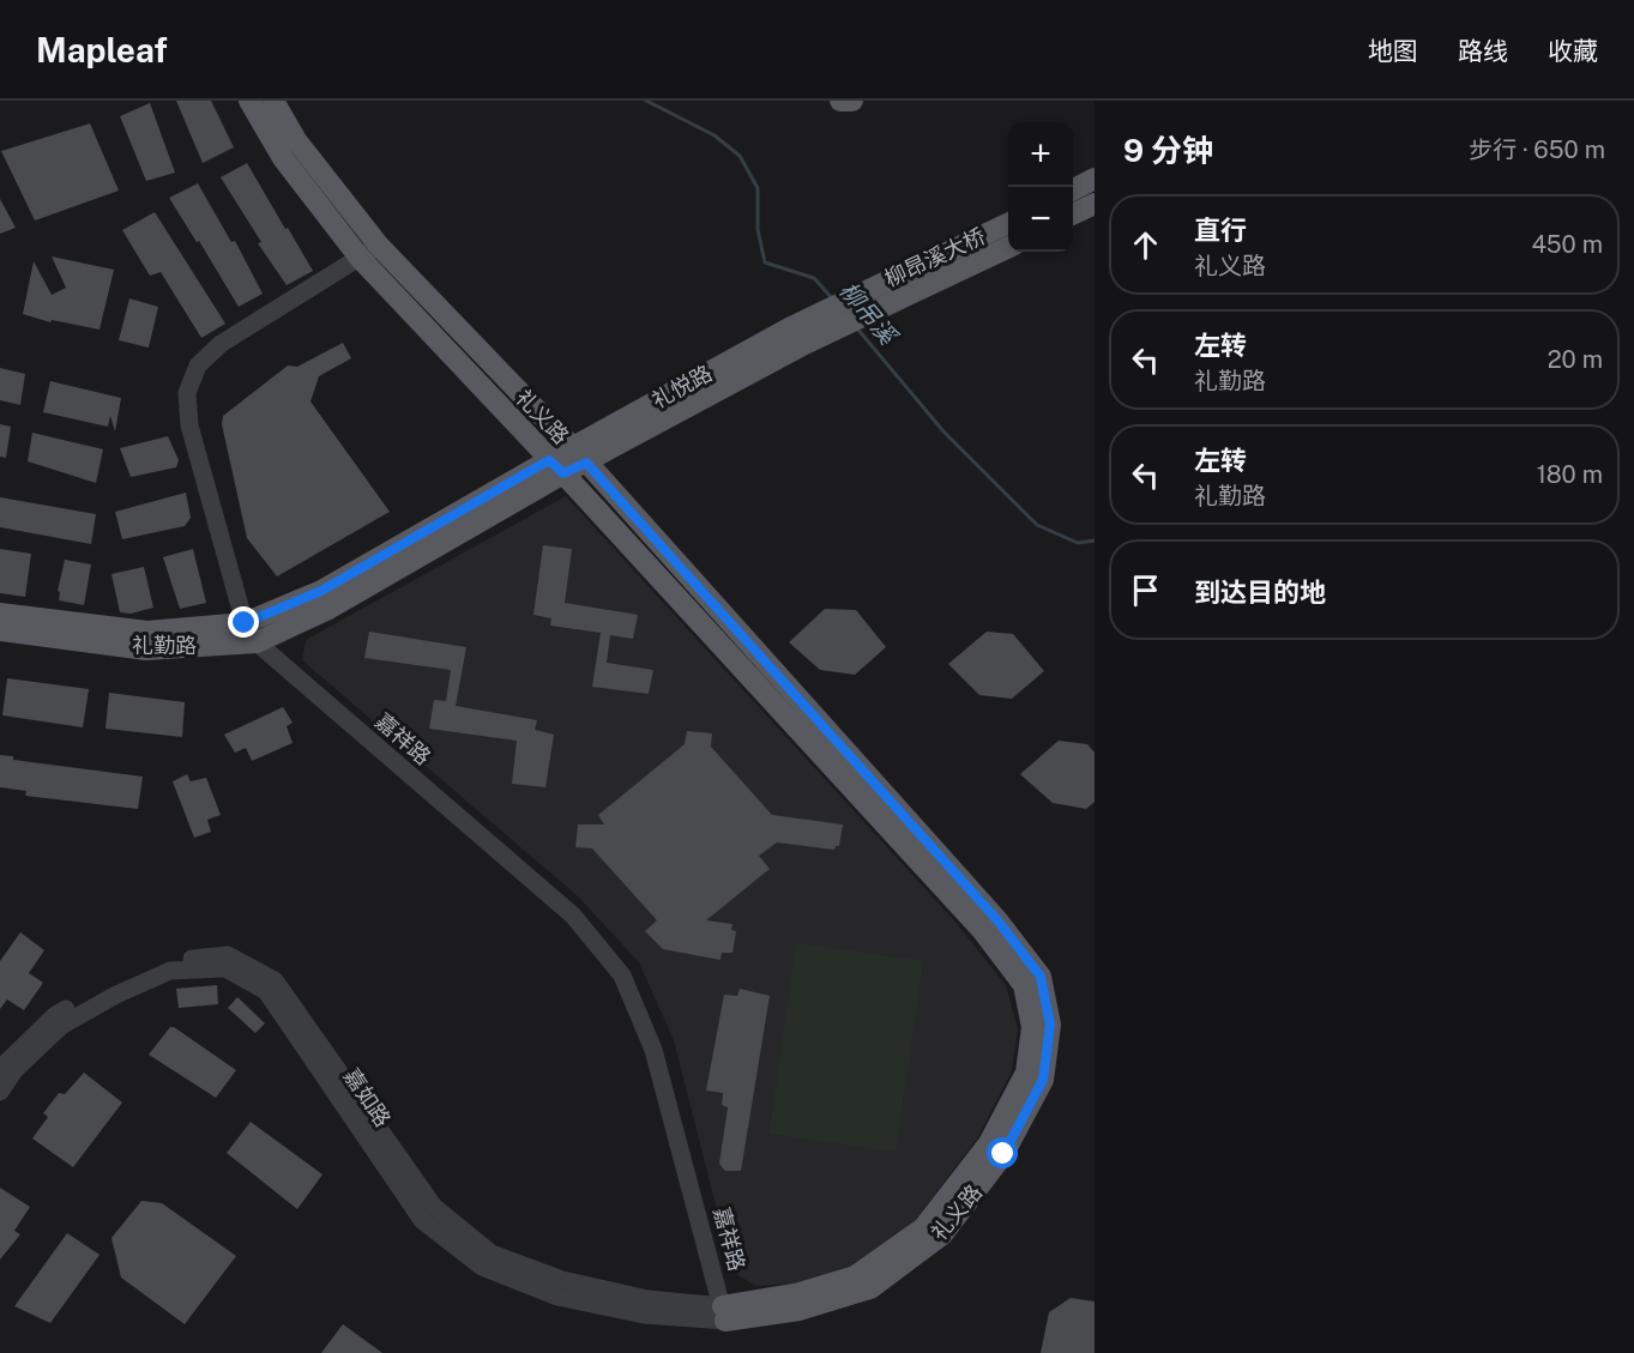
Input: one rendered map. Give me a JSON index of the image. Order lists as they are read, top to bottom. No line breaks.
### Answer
{"streets":{"main road":["柳昂溪大桥","礼悦路","礼义路","礼勤路"],"street":["嘉祥路","嘉如路"]},"crossings":[["柳昂溪大桥","礼悦路"],["礼悦路","礼义路"],["礼悦路","礼勤路"],["礼义路","礼勤路"],["礼义路","嘉祥路"],["礼义路","嘉如路"],["礼勤路","嘉祥路"],["嘉祥路","嘉如路"]],"water":["柳吊溪"],"page":{"header":"Mapleaf","nav":["地图","路线","收藏"],"heading":["9 分钟","步行 · 650 m"],"map_buttons":["+","−"],"list":[["直行","礼义路","450 m"],["左转","礼勤路","20 m"],["左转","礼勤路","180 m"],"到达目的地"]}}
